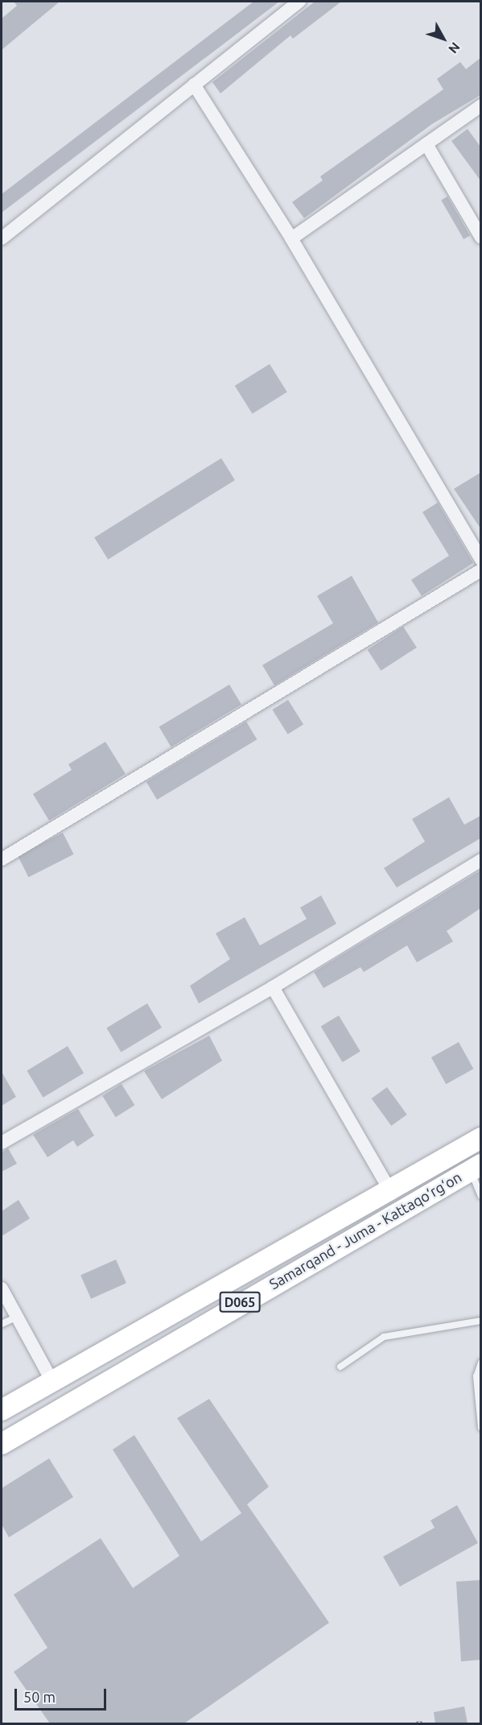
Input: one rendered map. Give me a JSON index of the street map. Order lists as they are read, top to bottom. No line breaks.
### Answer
{"streets":{"main road":["Samarqand - Juma - Kattaqo‘rg‘on","D065"]},"scale_bar":"50 m","north":"bottom right"}
